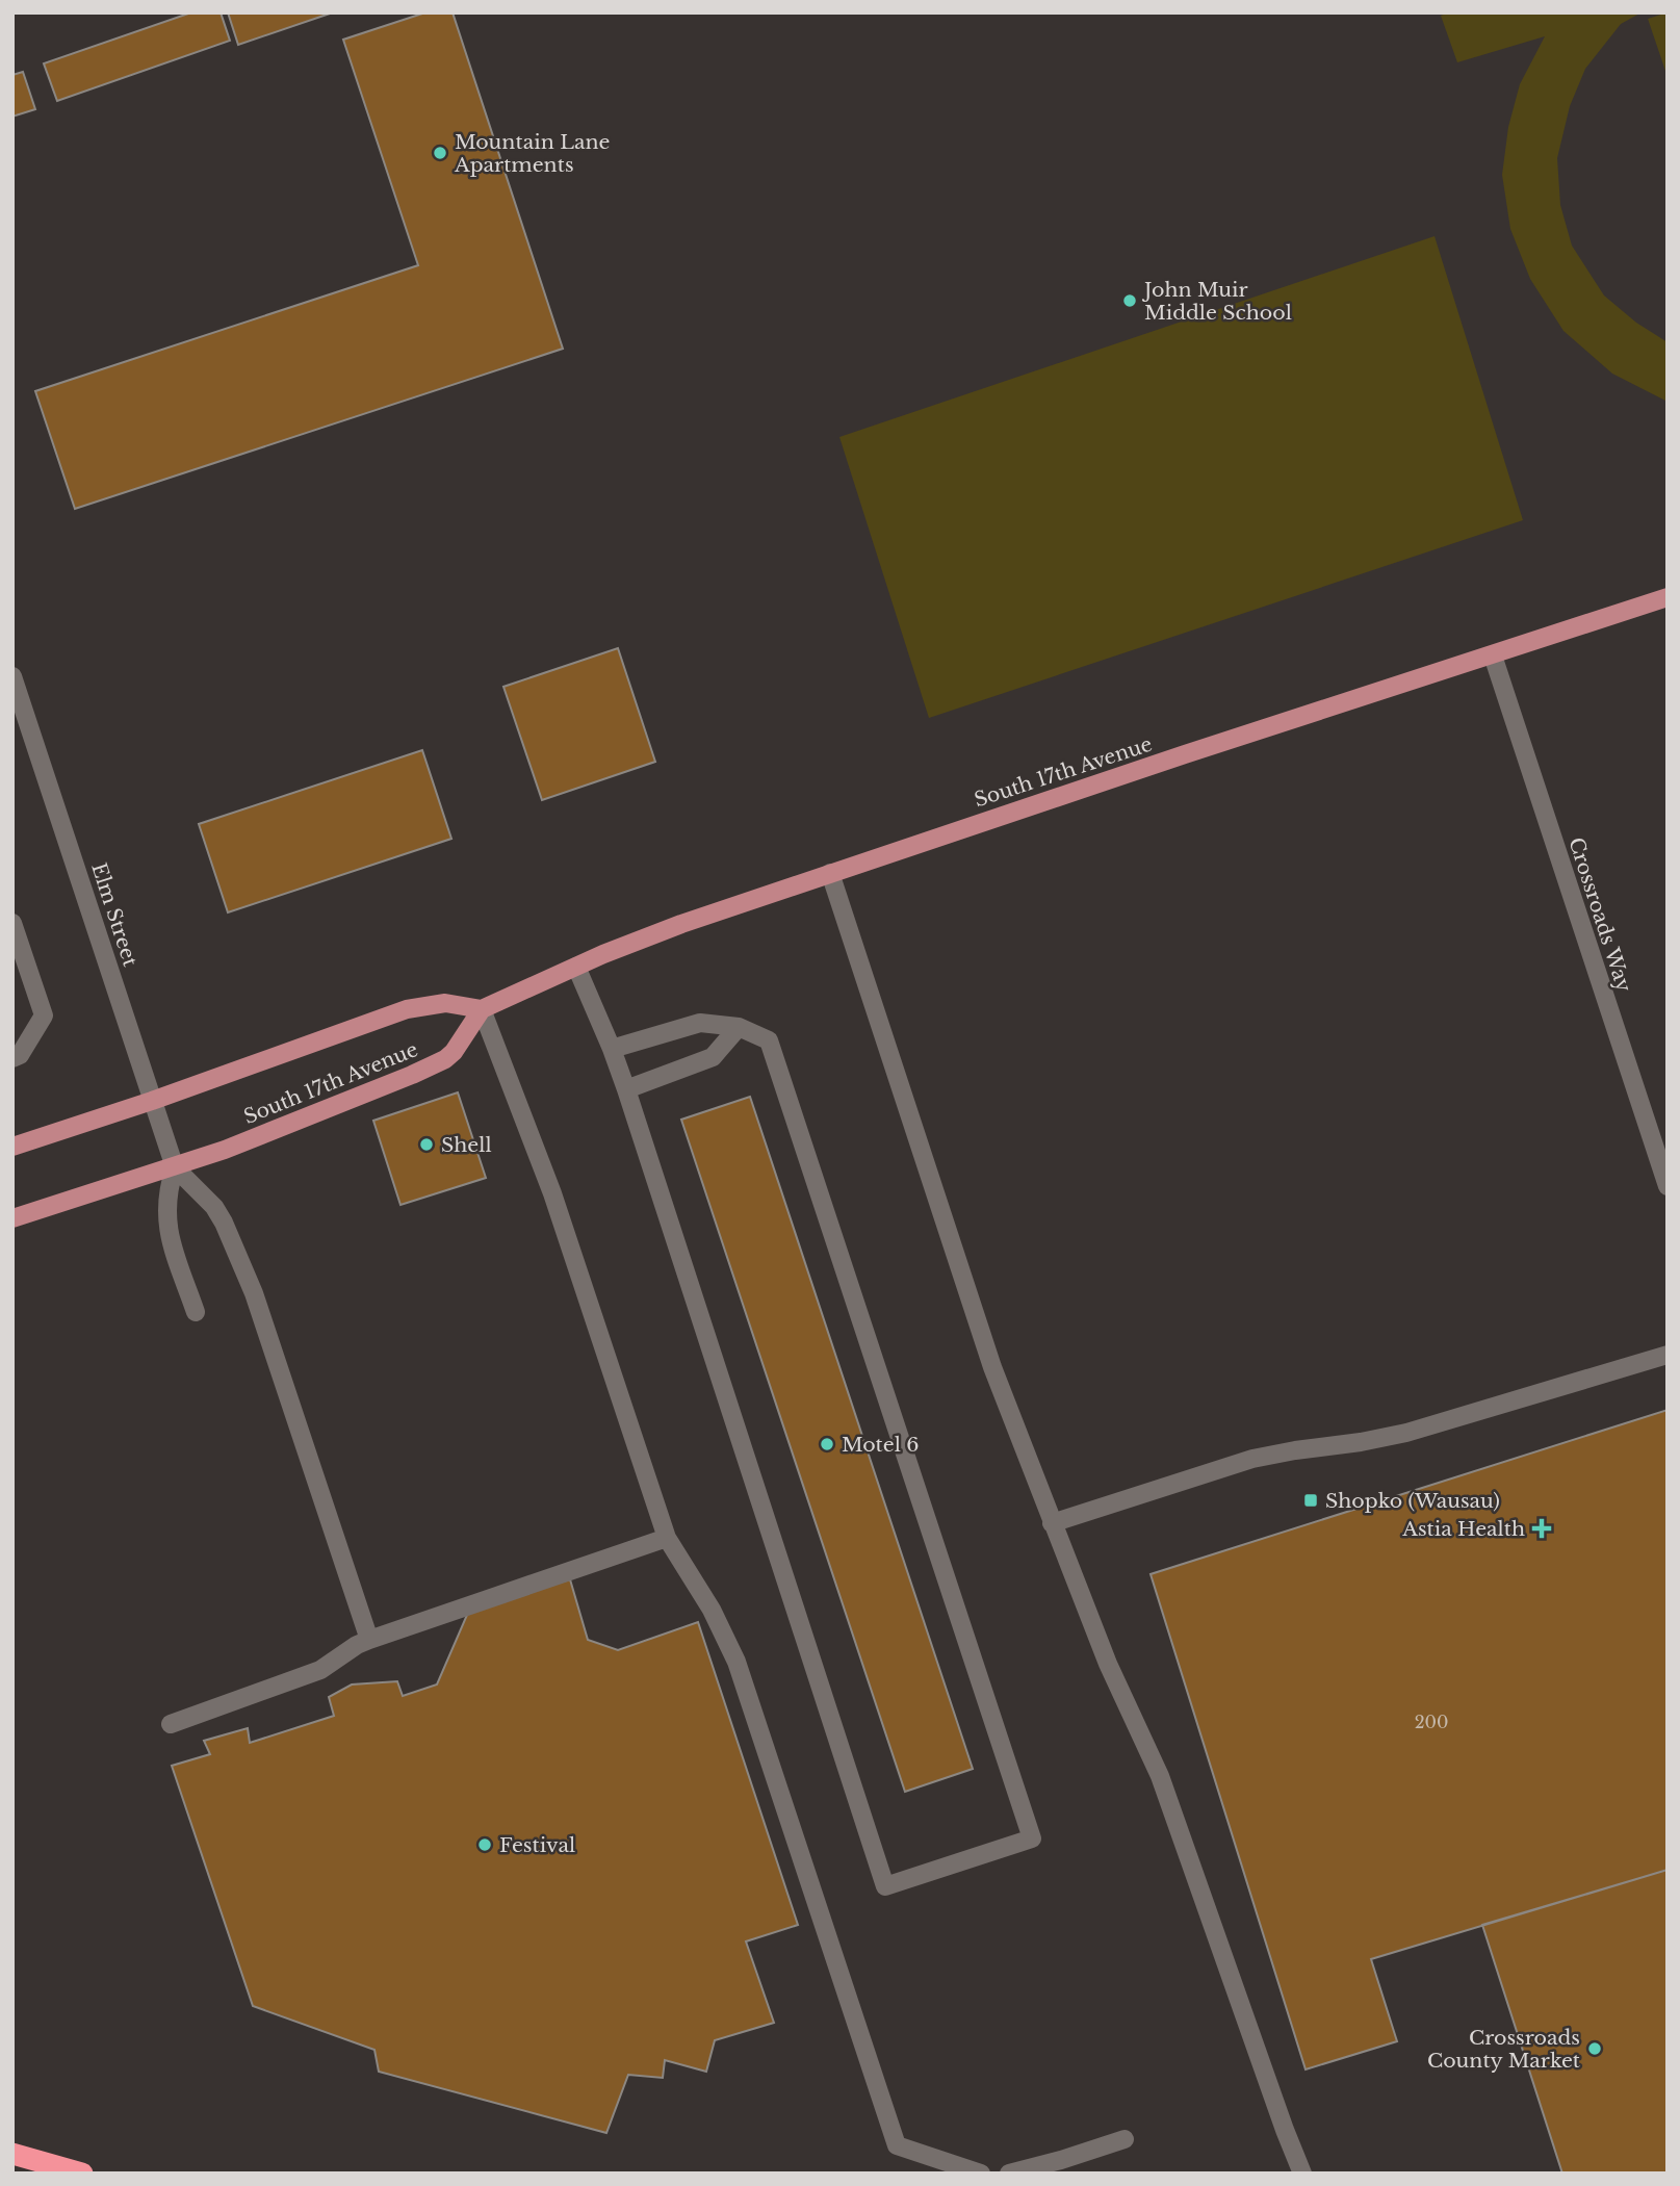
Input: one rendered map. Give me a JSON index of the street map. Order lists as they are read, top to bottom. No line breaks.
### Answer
{"streets":{"main road":["South 17th Avenue"],"street":["Elm Street","Crossroads Way"]},"crossings":[["South 17th Avenue","Elm Street"],["South 17th Avenue","Crossroads Way"]],"places":{"other":["Mountain Lane Apartments","John Muir Middle School","Shell","Motel 6","Festival","Crossroads County Market"],"transit":["Shopko (Wausau)"],"health":["Astia Health"]},"house_numbers":["200"]}
